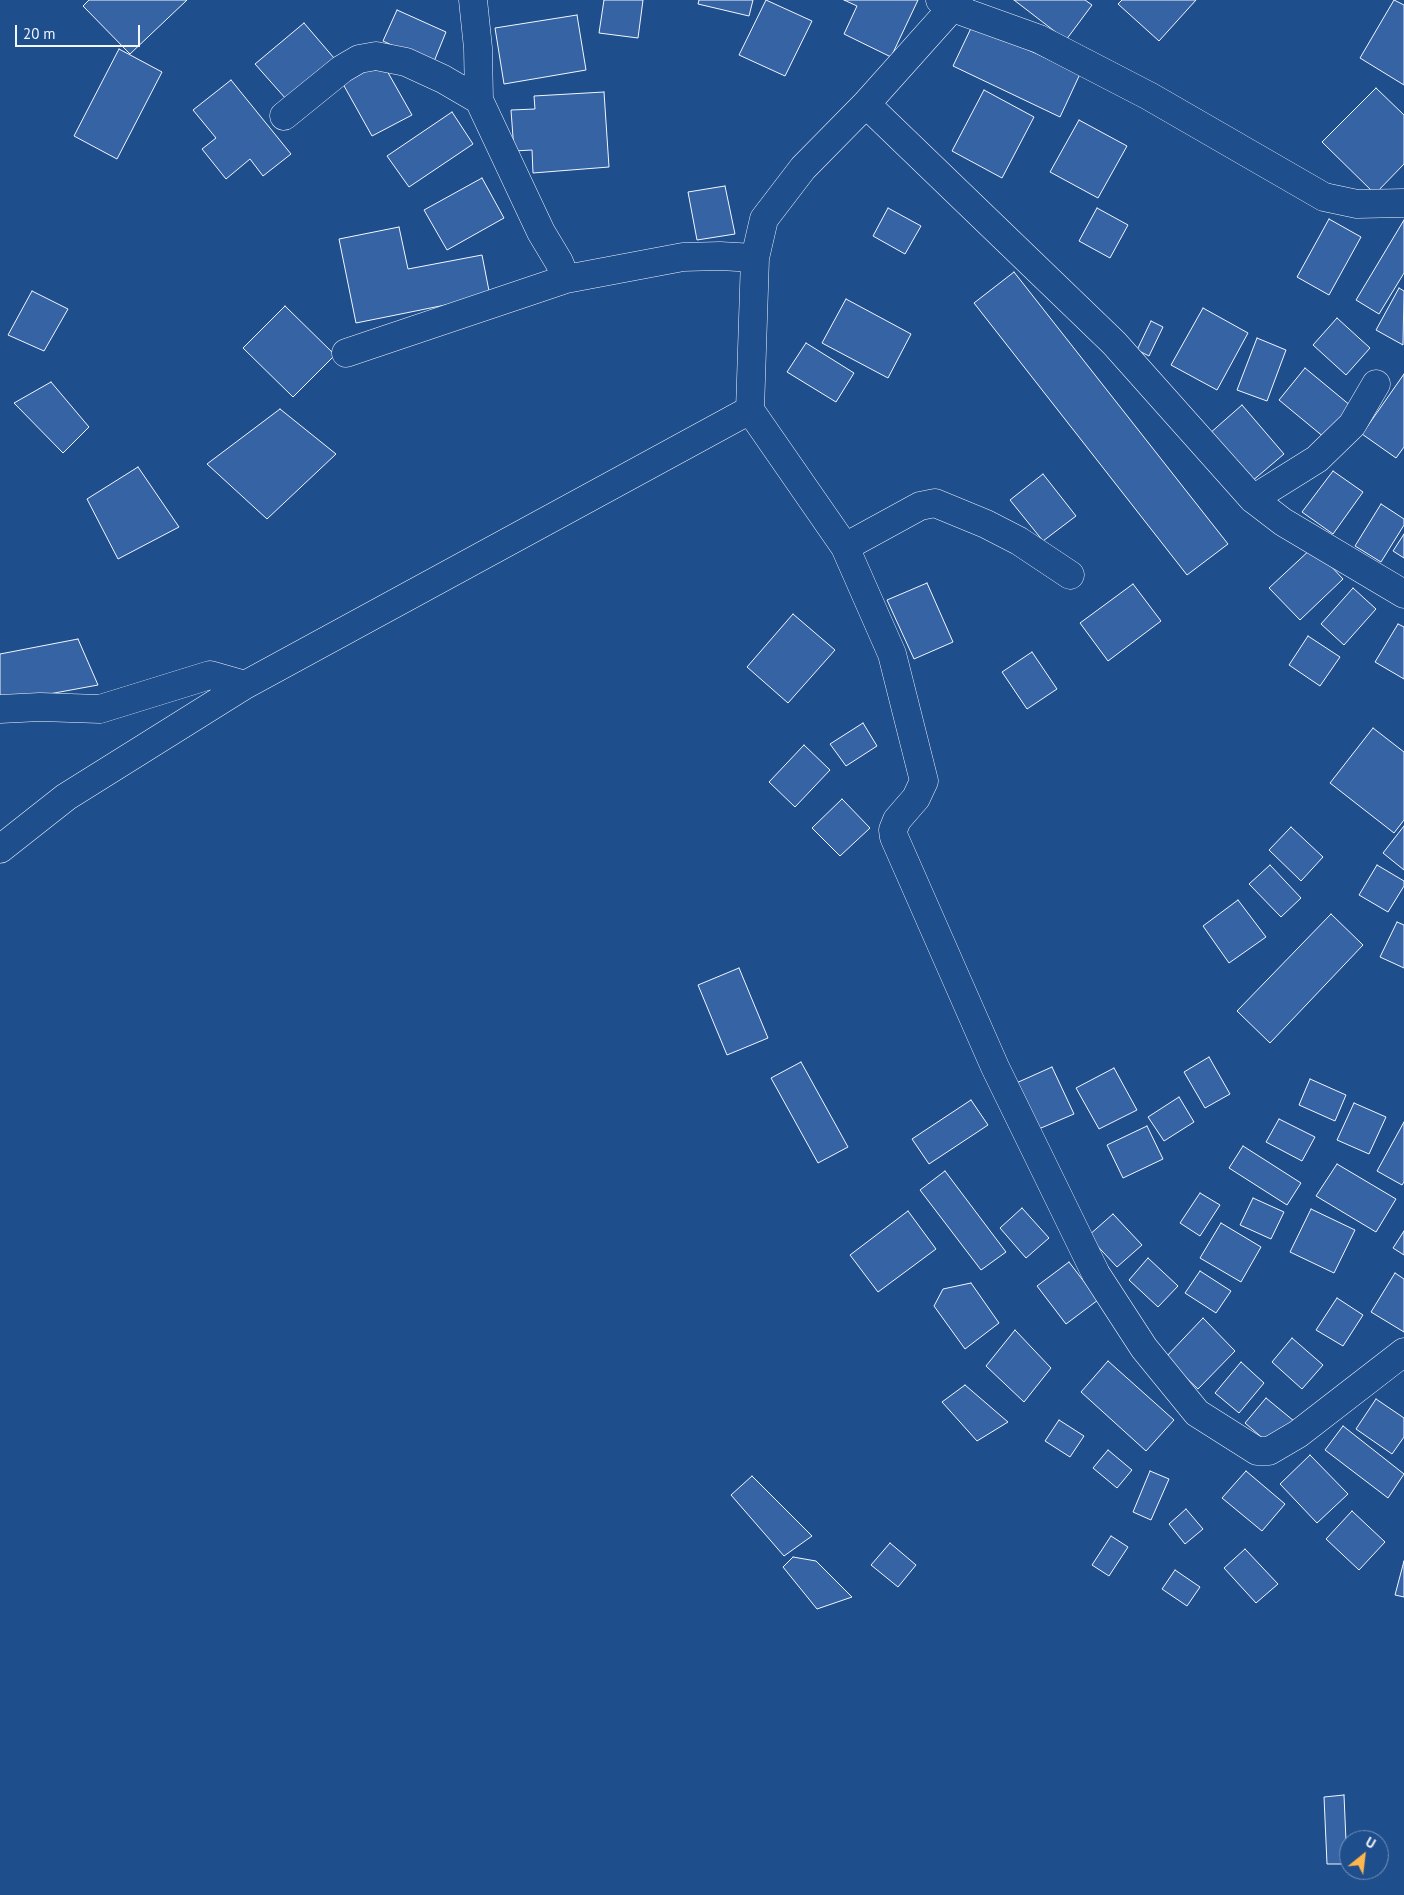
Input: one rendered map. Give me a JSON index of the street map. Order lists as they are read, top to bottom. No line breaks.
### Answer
{"scale_bar":"20 m","north":"top right"}
